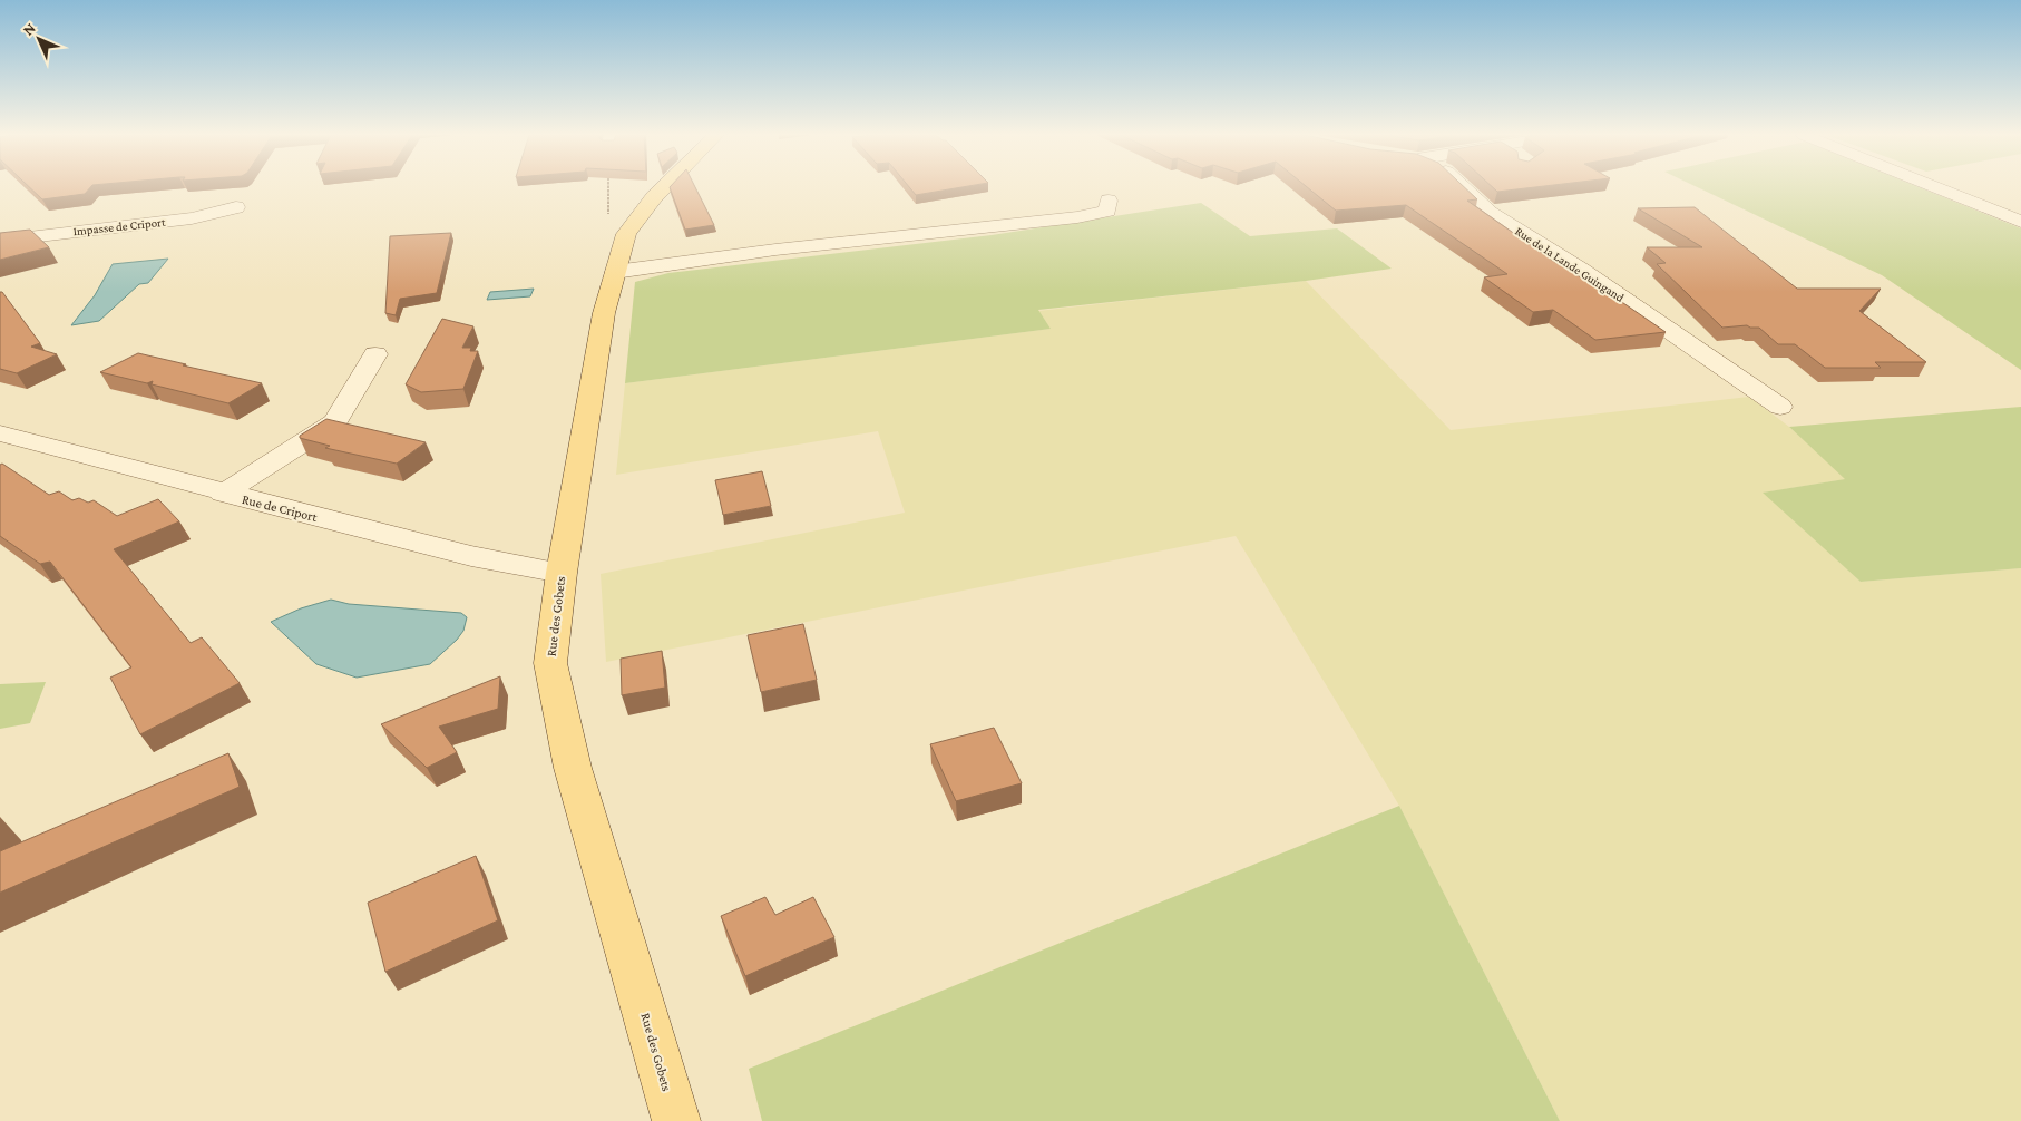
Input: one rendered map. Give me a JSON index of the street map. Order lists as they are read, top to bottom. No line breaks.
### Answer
{"streets":{"main road":["Rue des Gobets"],"street":["Impasse de Criport","Rue de la Lande Guingand","Rue de Criport"]},"crossings":[["Rue de Criport","Rue des Gobets"]],"north":"top left"}
